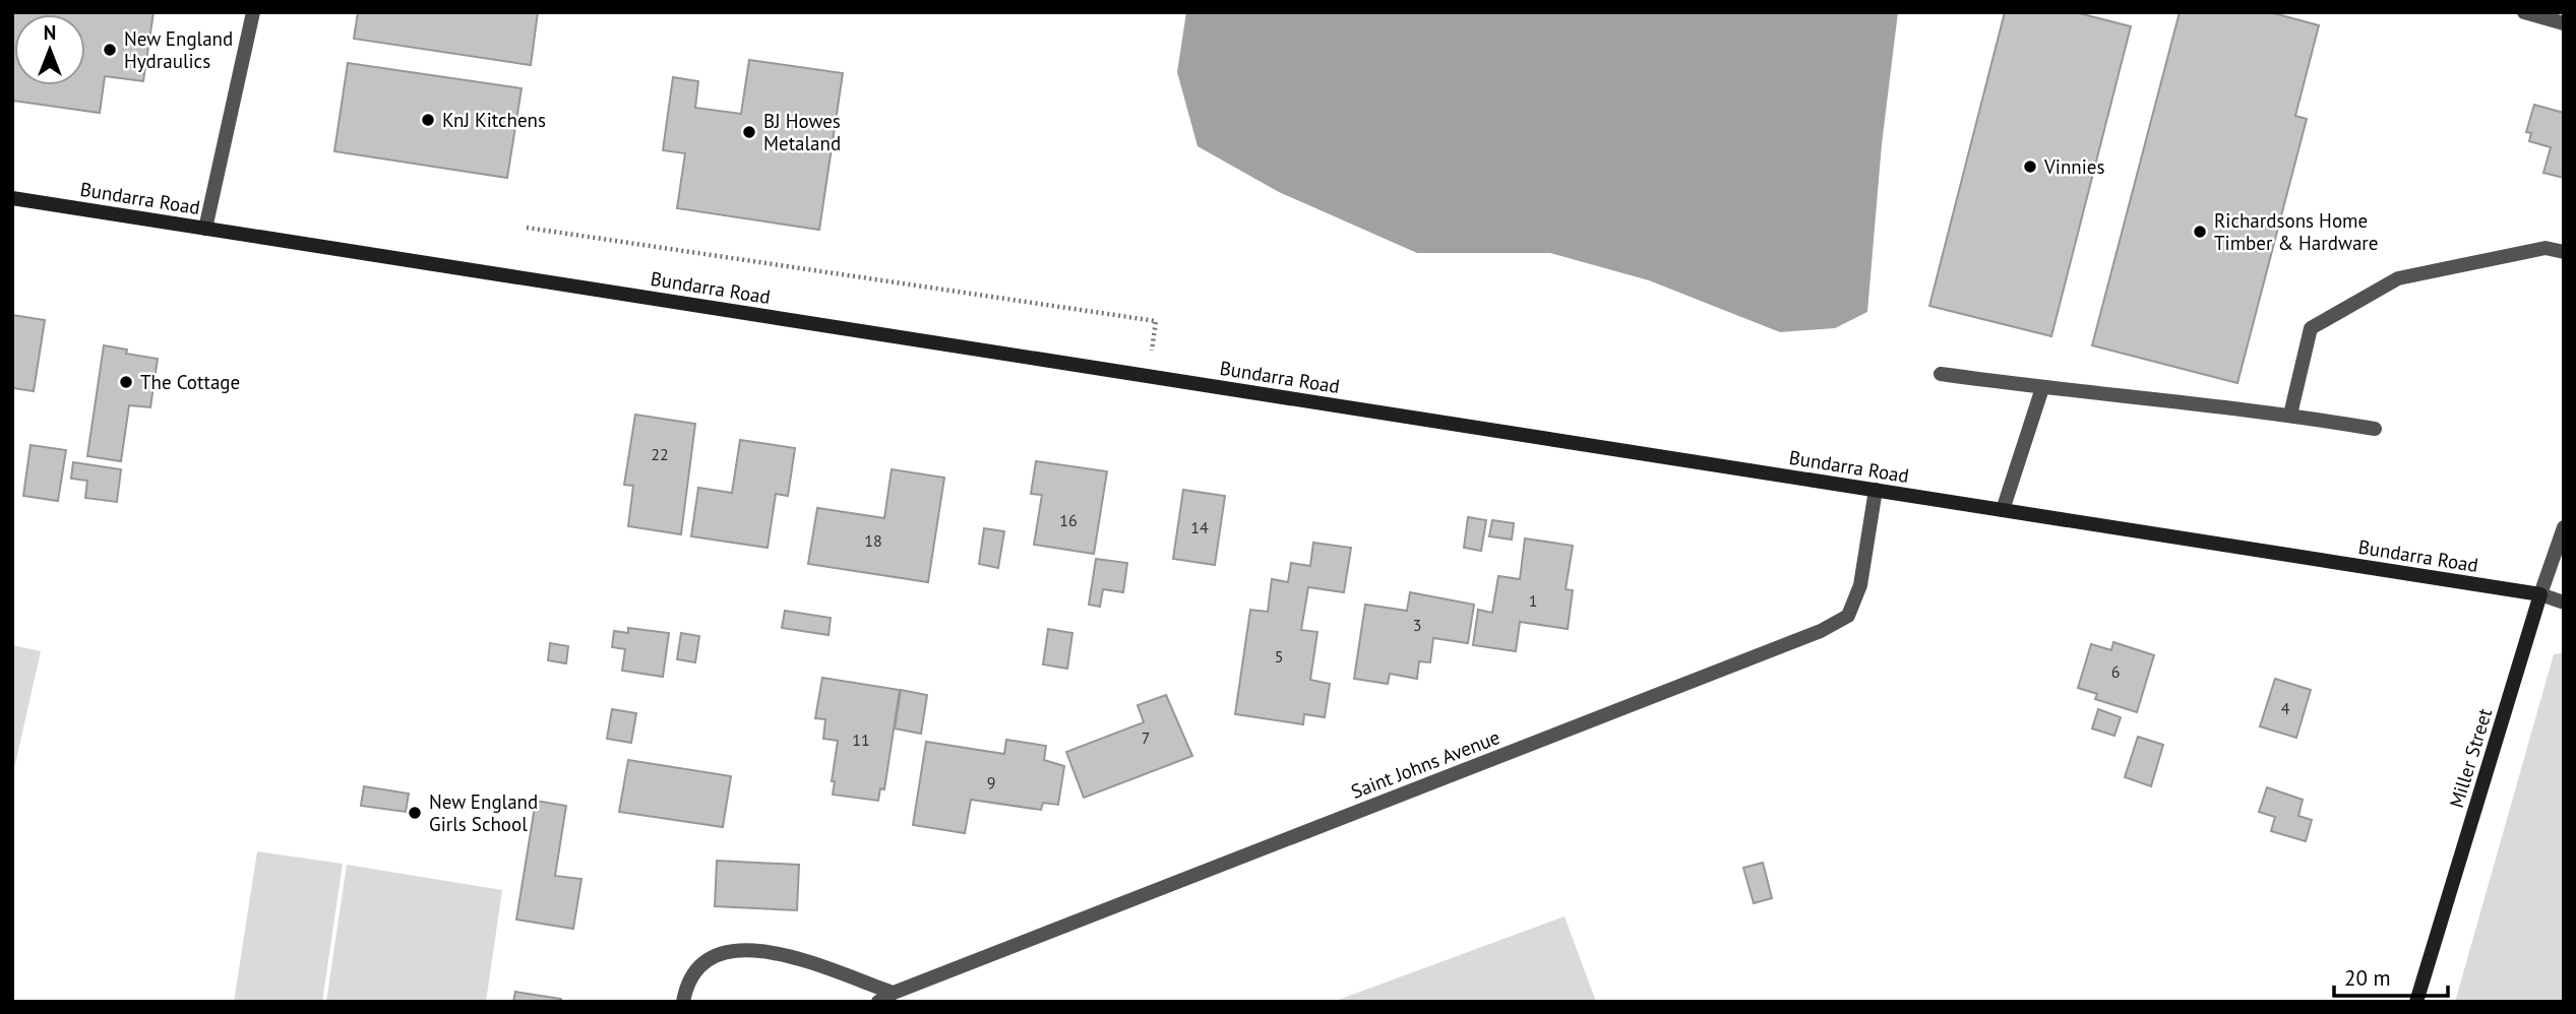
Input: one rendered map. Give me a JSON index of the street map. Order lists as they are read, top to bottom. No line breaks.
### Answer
{"streets":{"main road":["Bundarra Road","Miller Street"],"street":["Saint Johns Avenue"]},"crossings":[["Bundarra Road","Miller Street"],["Bundarra Road","Saint Johns Avenue"]],"places":["New England Hydraulics","KnJ Kitchens","BJ Howes Metaland","Vinnies","Richardsons Home Timber & Hardware","The Cottage","New England Girls School"],"house_numbers":["22","16","14","18","1","3","5","6","4","7","11","9"],"scale_bar":"20 m","north":"top"}
